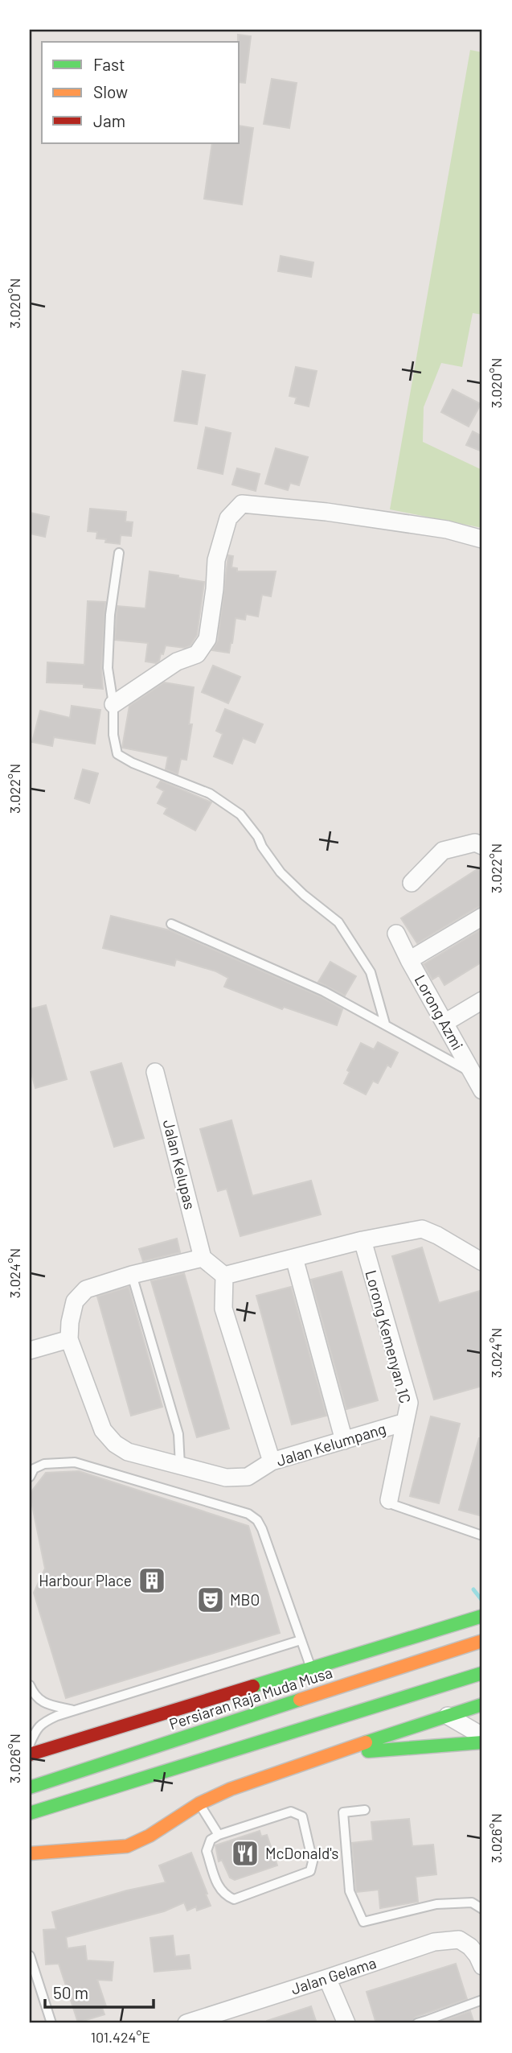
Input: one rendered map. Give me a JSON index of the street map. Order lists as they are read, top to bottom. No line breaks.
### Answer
{"streets":{"main road":["Persiaran Raja Muda Musa"],"street":["Lorong Azmi","Jalan Kelupas","Lorong Kemenyan 1C","Jalan Kelumpang","Jalan Gelama"]},"crossings":[["Lorong Kemenyan 1C","Jalan Kelumpang"]],"places":{"building":["Harbour Place"],"theatre":["MBO"],"restaurant":["McDonald's"]},"legend":["Fast","Slow","Jam"],"scale_bar":"50 m","coordinates":["3.020°N","3.022°N","3.024°N","3.026°N","101.424°E"]}
